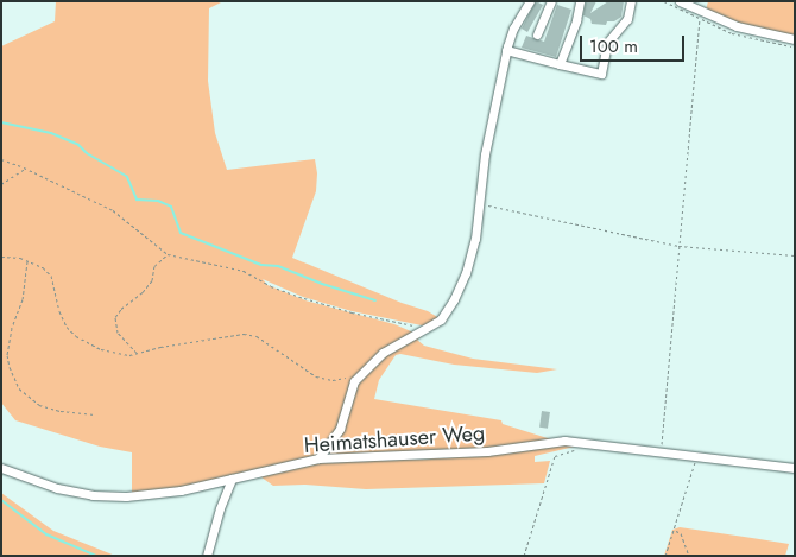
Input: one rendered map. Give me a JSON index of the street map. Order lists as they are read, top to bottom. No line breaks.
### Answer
{"streets":{"street":["Heimatshauser Weg"]},"scale_bar":"100 m"}
